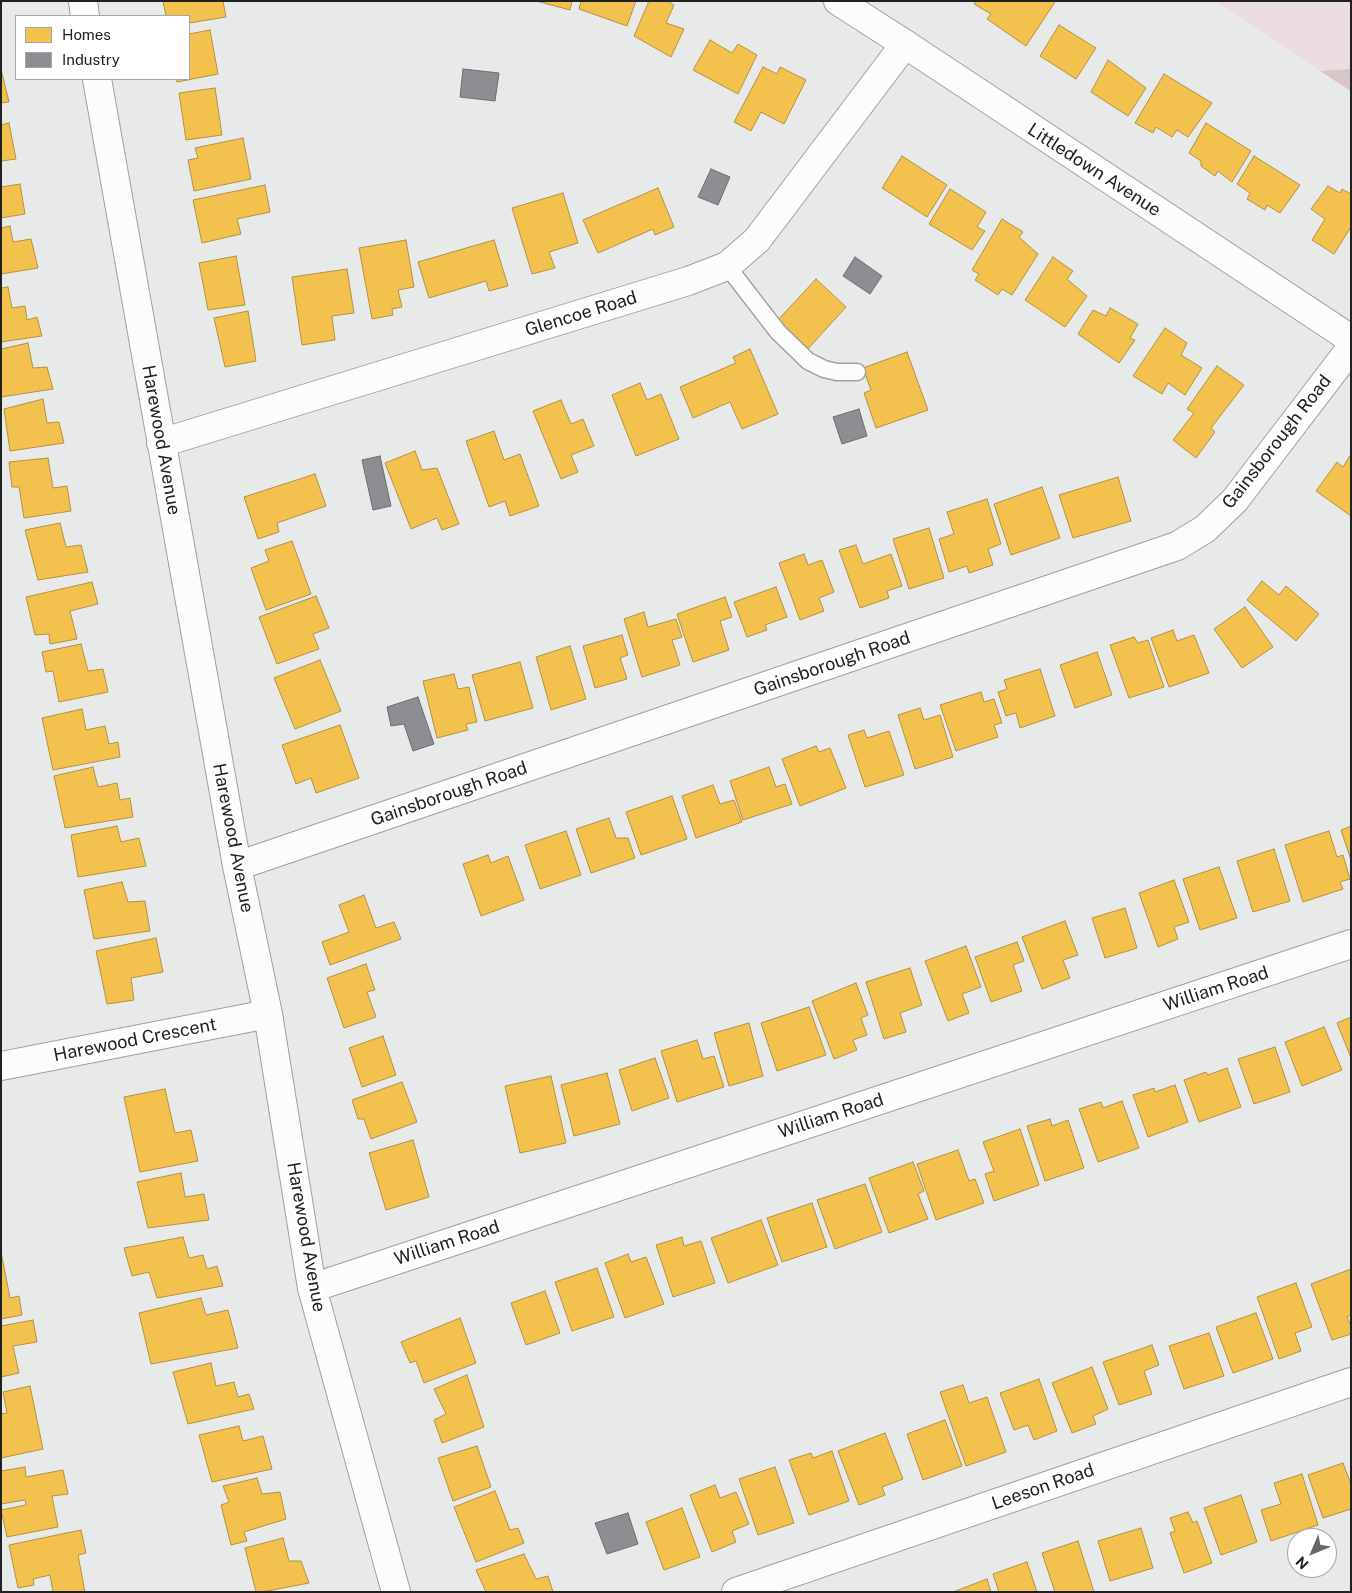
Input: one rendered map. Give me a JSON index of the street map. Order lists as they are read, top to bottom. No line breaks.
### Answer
{"streets":{"street":["Littledown Avenue","Glencoe Road","Harewood Avenue","Gainsborough Road","William Road","Harewood Crescent","Leeson Road"]},"crossings":[["Littledown Avenue","Glencoe Road"],["Glencoe Road","Harewood Avenue"],["Harewood Avenue","Gainsborough Road"],["Harewood Avenue","William Road"],["Harewood Avenue","Harewood Crescent"]],"legend":["Homes","Industry"],"north":"bottom left"}
